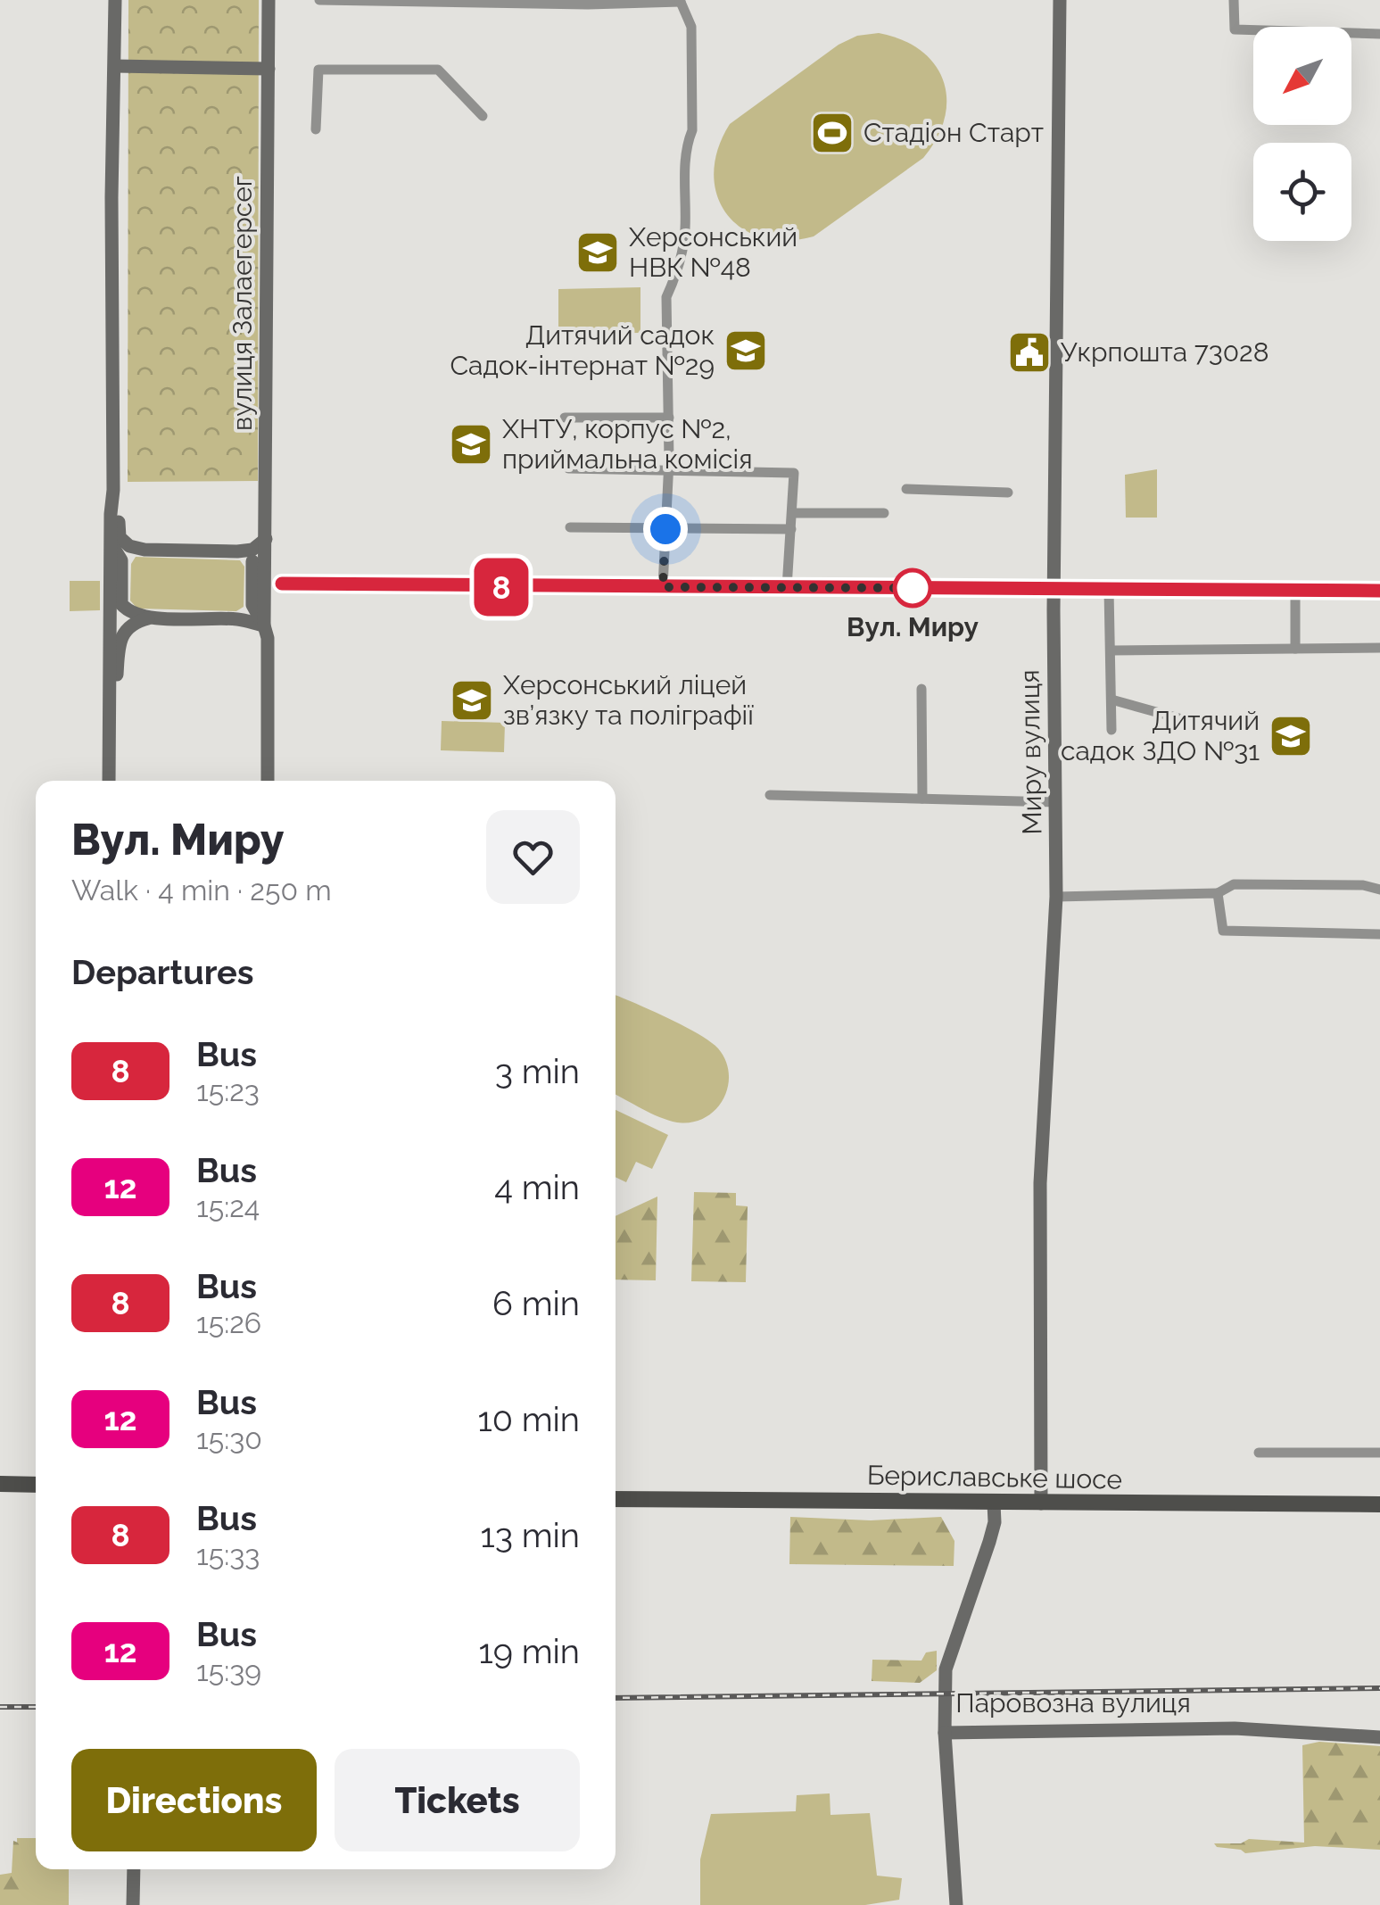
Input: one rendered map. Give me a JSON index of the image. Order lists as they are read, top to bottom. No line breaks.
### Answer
{"streets":{"main road":["Бериславське шосе"],"street":["вулиця Залаегерсег","Миру вулиця","Паровозна вулиця"]},"crossings":[["Миру вулиця","Бериславське шосе"],["Бериславське шосе","Паровозна вулиця"]],"places":{"sports":["Стадіон Старт"],"school or university":["Херсонський НВК №48","Дитячий садок Садок-інтернат №29","ХНТУ, корпус №2, приймальна комісія","Херсонський ліцей зв’язку та поліграфії","Дитячий садок ЗДО №31"],"public building":["Укрпошта 73028"],"other":["Вул. Миру"]},"lines":["bus line 8"],"north":"bottom left","page":{"on_map":"8","heading":[["Вул. Миру","Walk · 4 min · 250 m"],"Departures"],"list":[{"mark":"8","name":"Bus","note":"15:23","value":"3 min"},{"mark":"12","name":"Bus","note":"15:24","value":"4 min"},{"mark":"8","name":"Bus","note":"15:26","value":"6 min"},{"mark":"12","name":"Bus","note":"15:30","value":"10 min"},{"mark":"8","name":"Bus","note":"15:33","value":"13 min"},{"mark":"12","name":"Bus","note":"15:39","value":"19 min"}],"buttons":["Directions","Tickets"]}}
